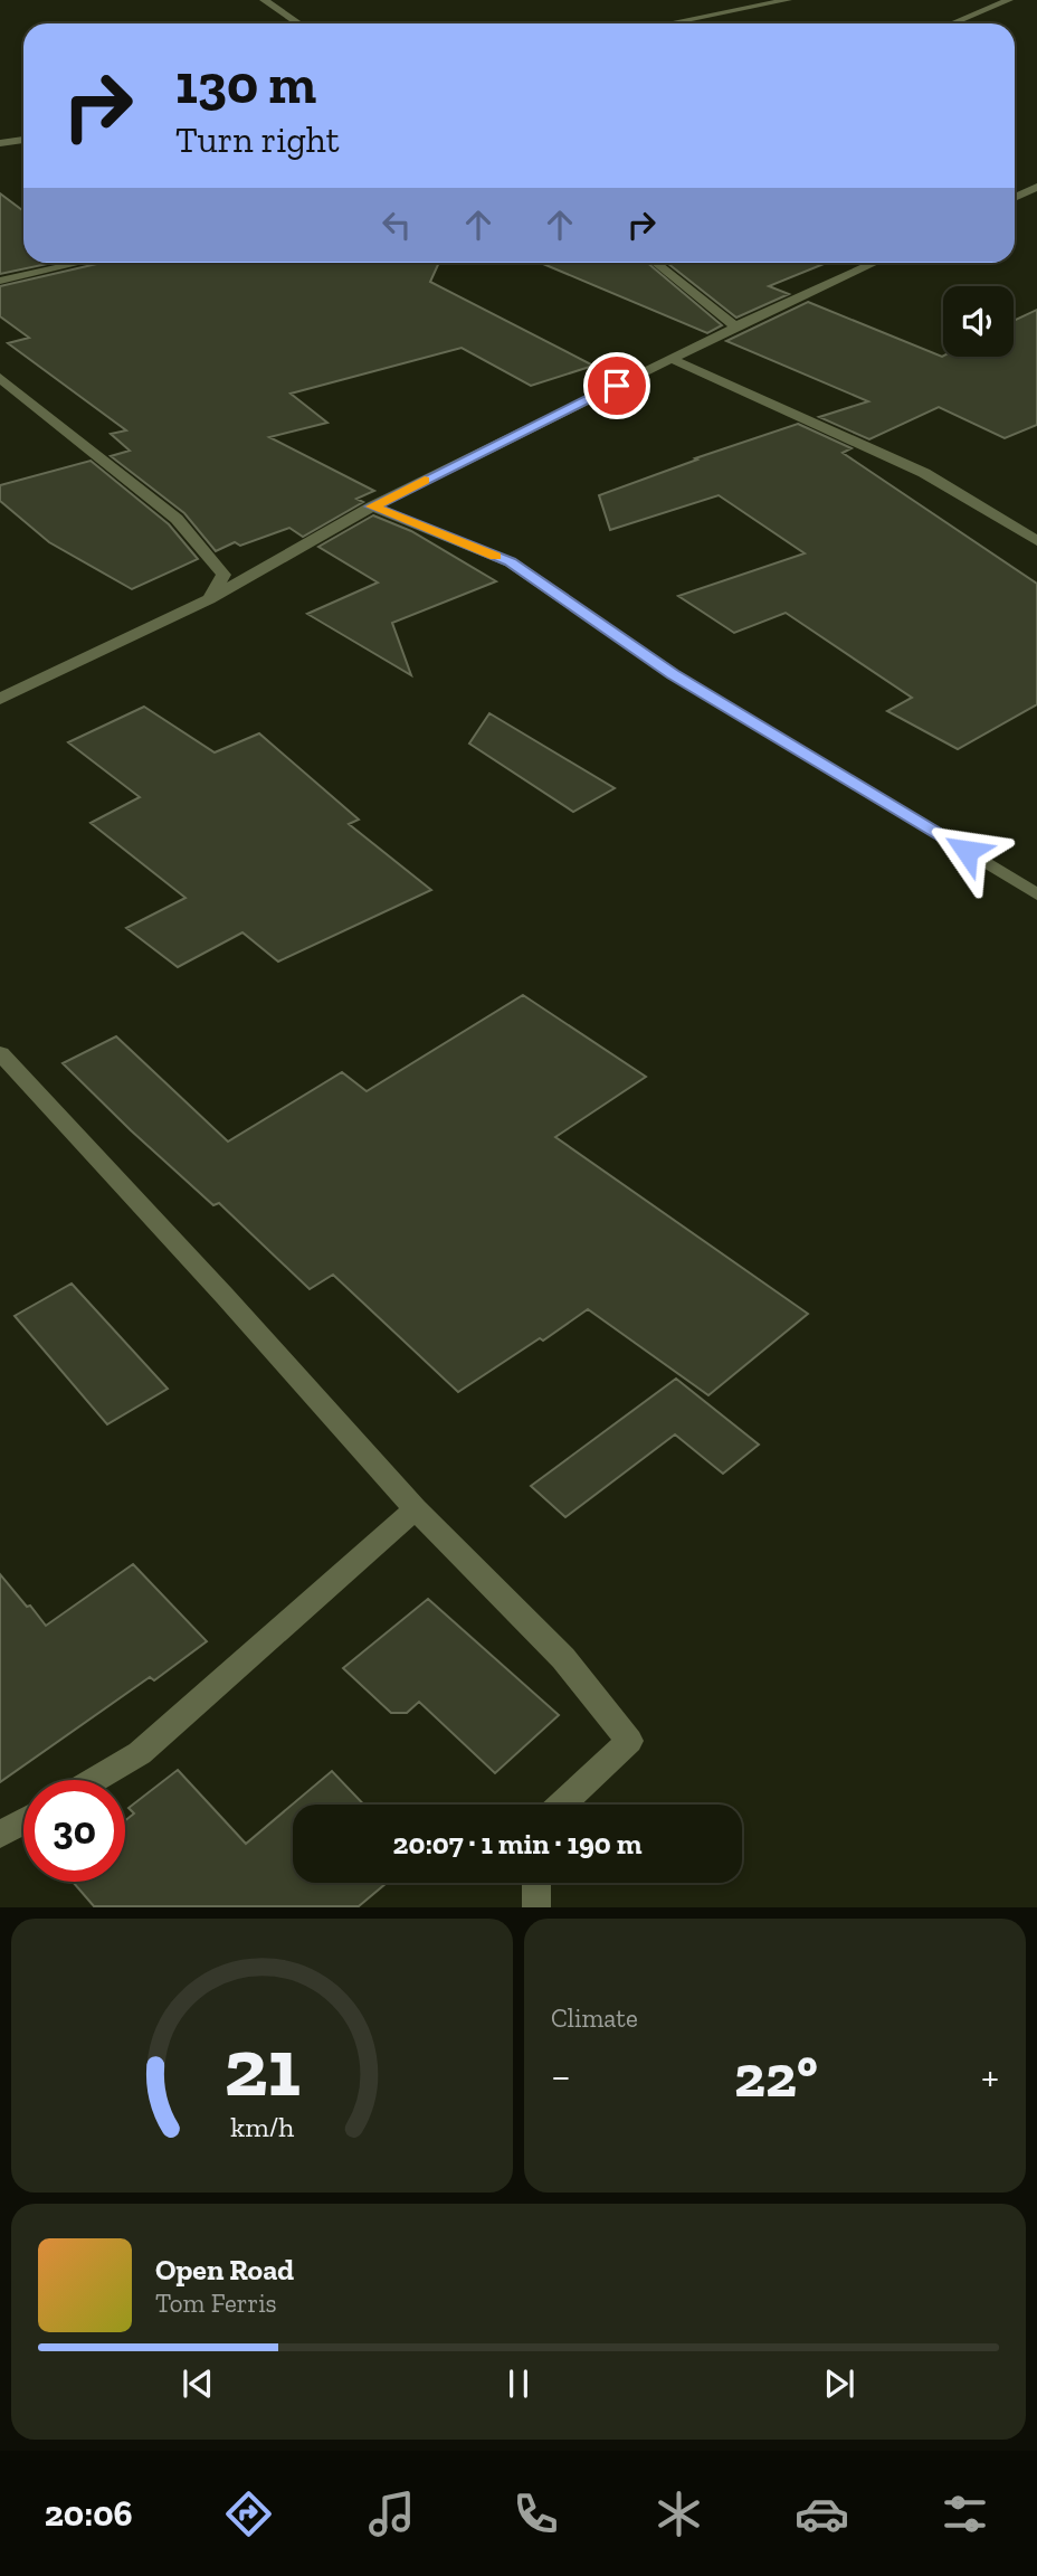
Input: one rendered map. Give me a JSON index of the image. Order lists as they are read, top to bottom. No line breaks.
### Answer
{"page":{"turn":["130 m","Turn right"],"limit":"30","trip":"20:07 · 1 min · 190 m","tile":"Climate","heat":["−","22°","+"],"song":["Open Road","Tom Ferris"],"tabs":"20:06","gauge":["21","km/h"]}}
